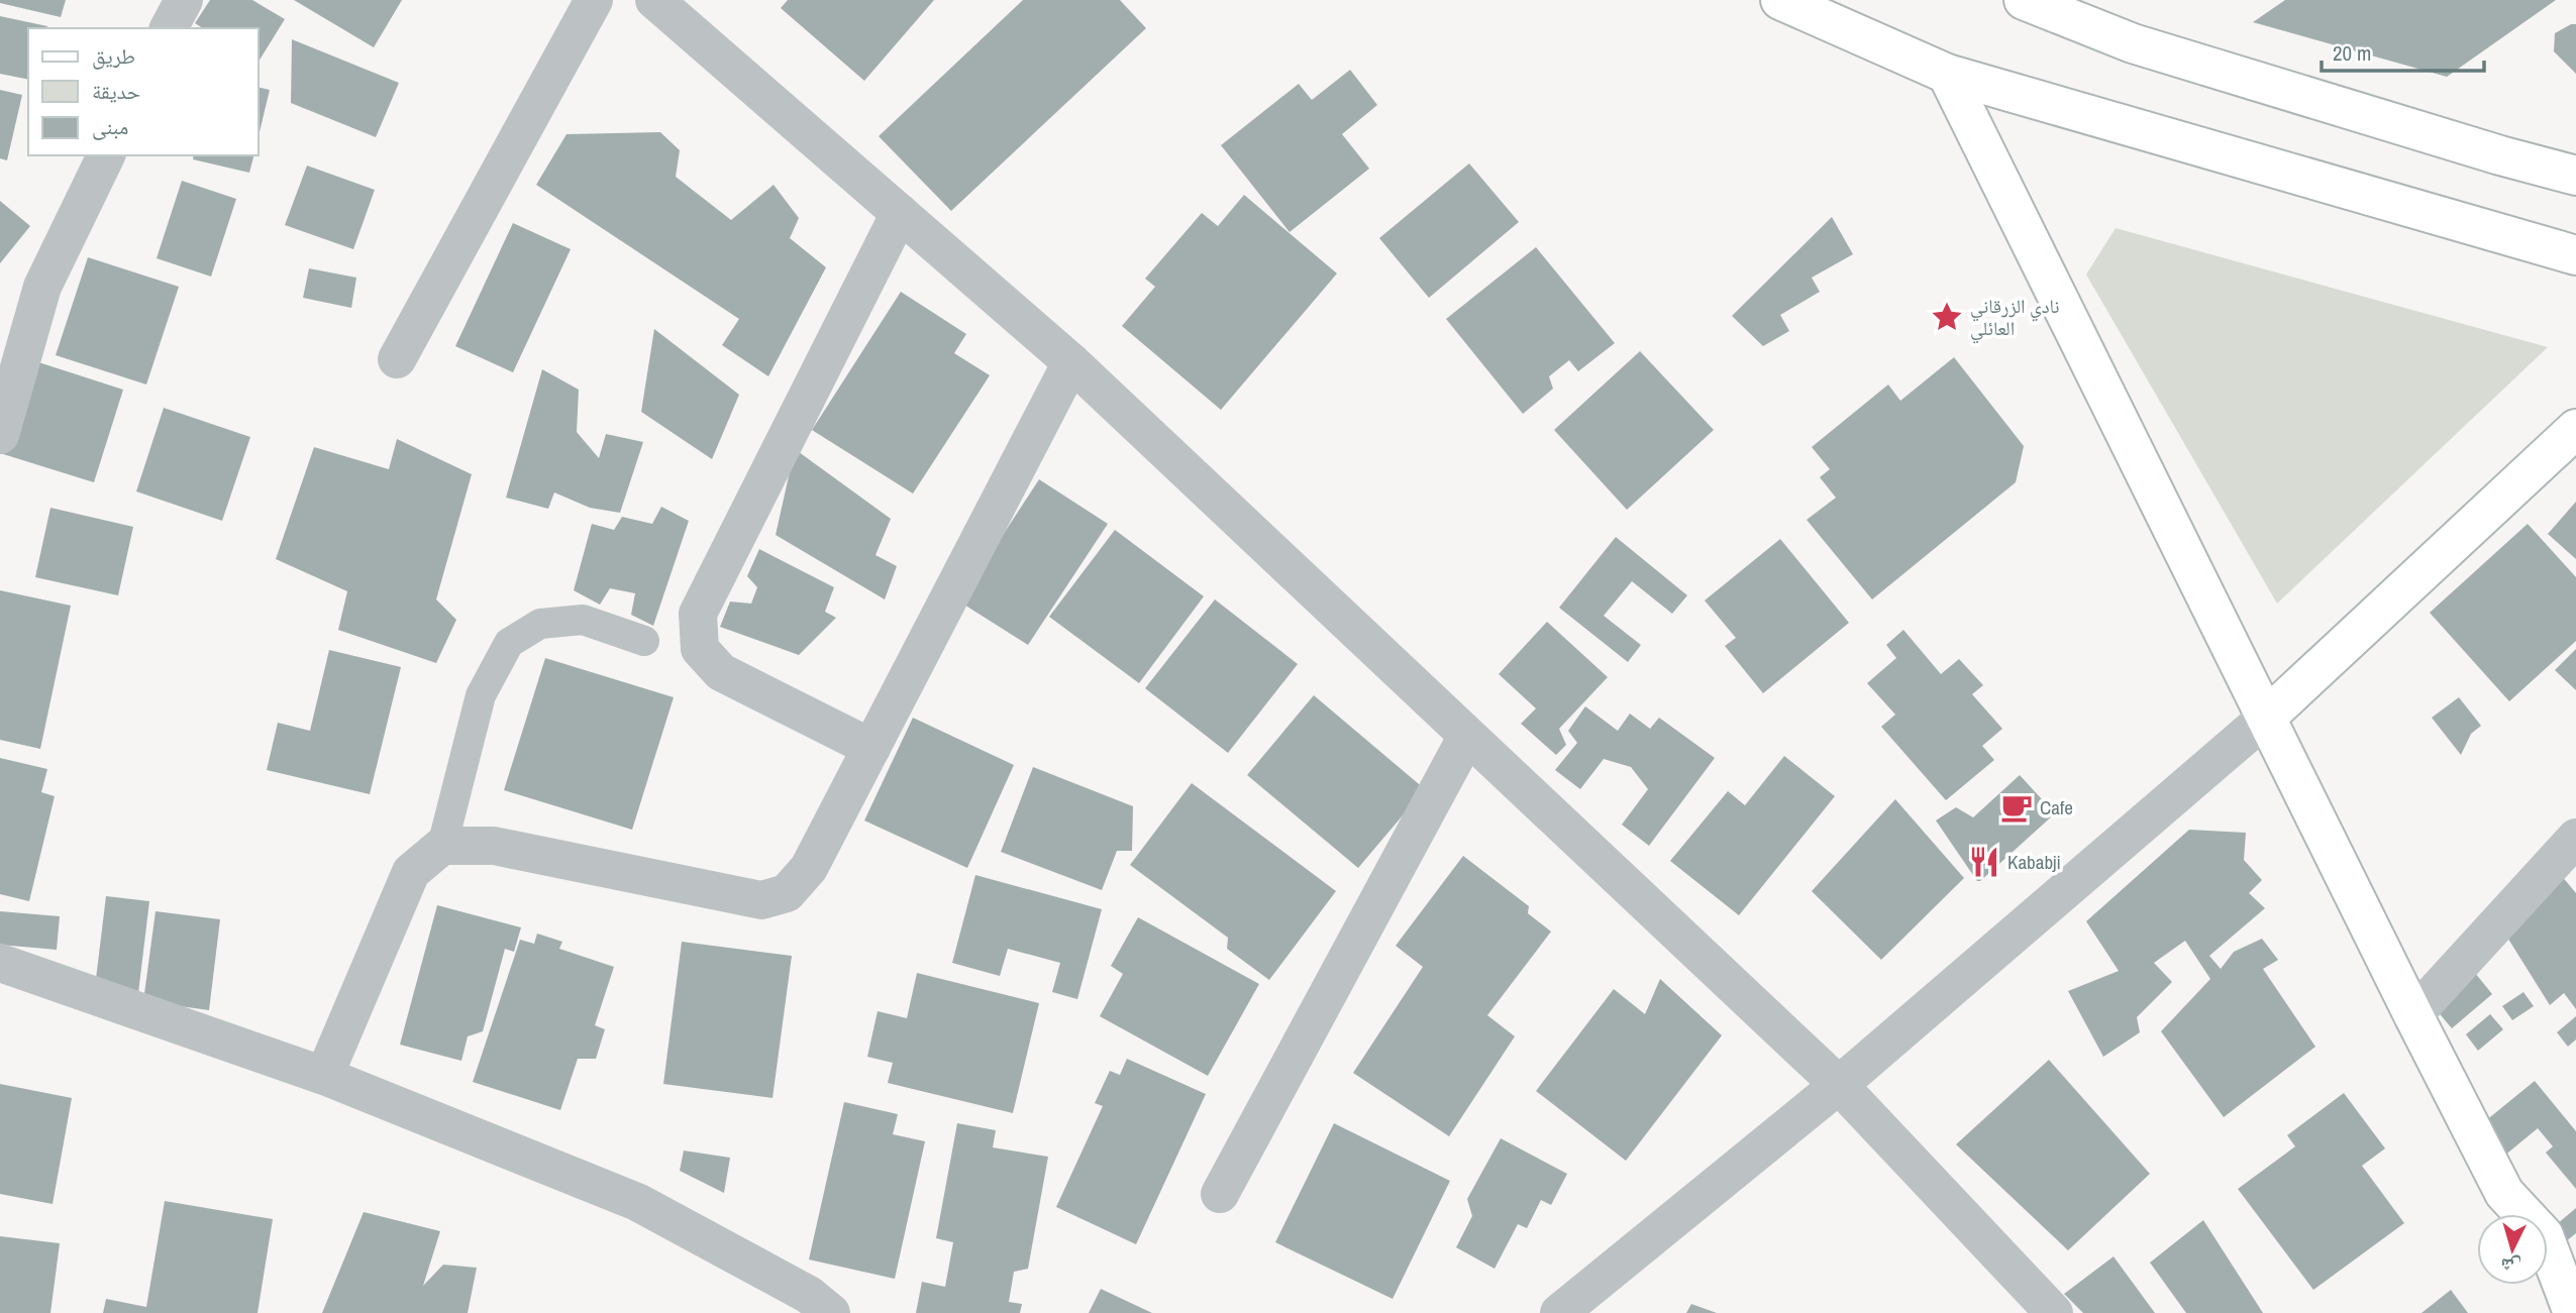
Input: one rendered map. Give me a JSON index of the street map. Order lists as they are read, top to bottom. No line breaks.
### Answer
{"places":{"place":["نادي الزرقاني العائلي"],"cafe":["Cafe"],"restaurant":["Kababji"]},"legend":["طريق","حديقة","مبنى"],"scale_bar":"20 m","north":"bottom"}
